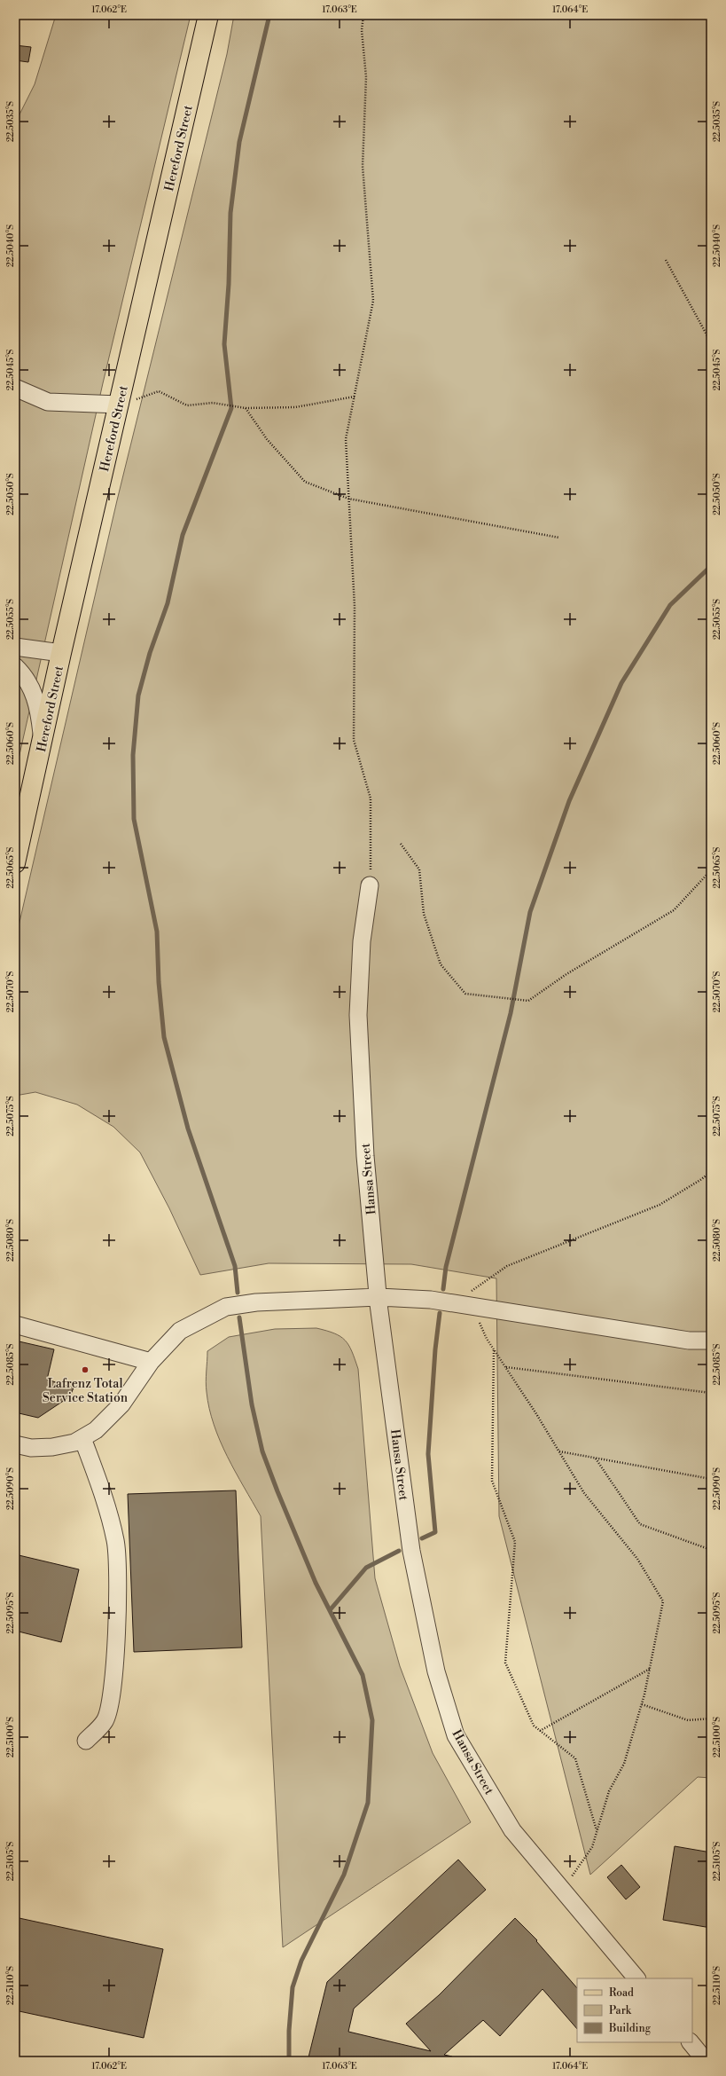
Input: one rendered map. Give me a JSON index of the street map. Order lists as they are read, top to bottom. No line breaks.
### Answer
{"streets":{"main road":["Hereford Street"],"street":["Hansa Street"]},"places":["Lafrenz Total Service Station"],"legend":["Road","Park","Building"],"coordinates":["17.062°E","17.063°E","17.064°E","22.5035°S","22.5040°S","22.5045°S","22.5050°S","22.5055°S","22.5060°S","22.5065°S","22.5070°S","22.5075°S","22.5080°S","22.5085°S","22.5090°S","22.5095°S","22.5100°S","22.5105°S","22.5110°S"]}
